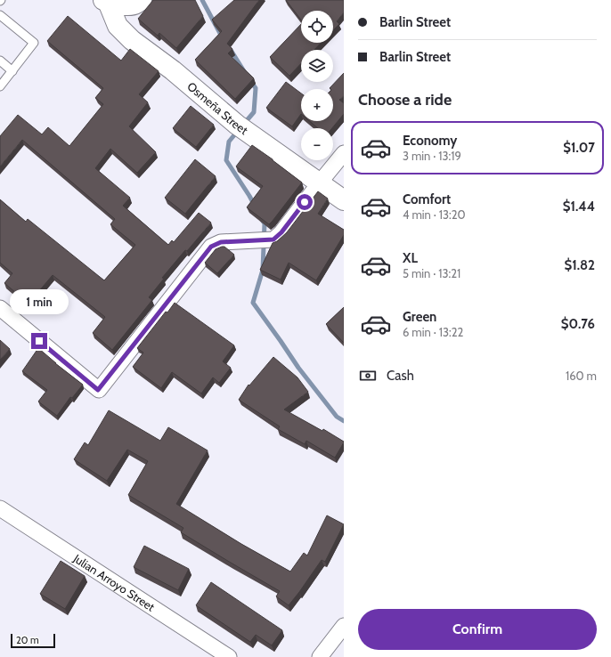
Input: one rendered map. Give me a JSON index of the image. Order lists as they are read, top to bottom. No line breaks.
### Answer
{"streets":{"street":["Osmeña Street","Julian Arroyo Street"]},"scale_bar":"20 m","page":{"banner":["Barlin Street","Barlin Street"],"map_buttons":["+","−"],"heading":"Choose a ride","list":[{"name":"Economy","note":"3 min · 13:19","value":"$1.07"},{"name":"Comfort","note":"4 min · 13:20","value":"$1.44"},{"name":"XL","note":"5 min · 13:21","value":"$1.82"},{"name":"Green","note":"6 min · 13:22","value":"$0.76"}],"bubble":"1 min","pay":["Cash","160 m"],"buttons":"Confirm","scale":"20 m"}}
